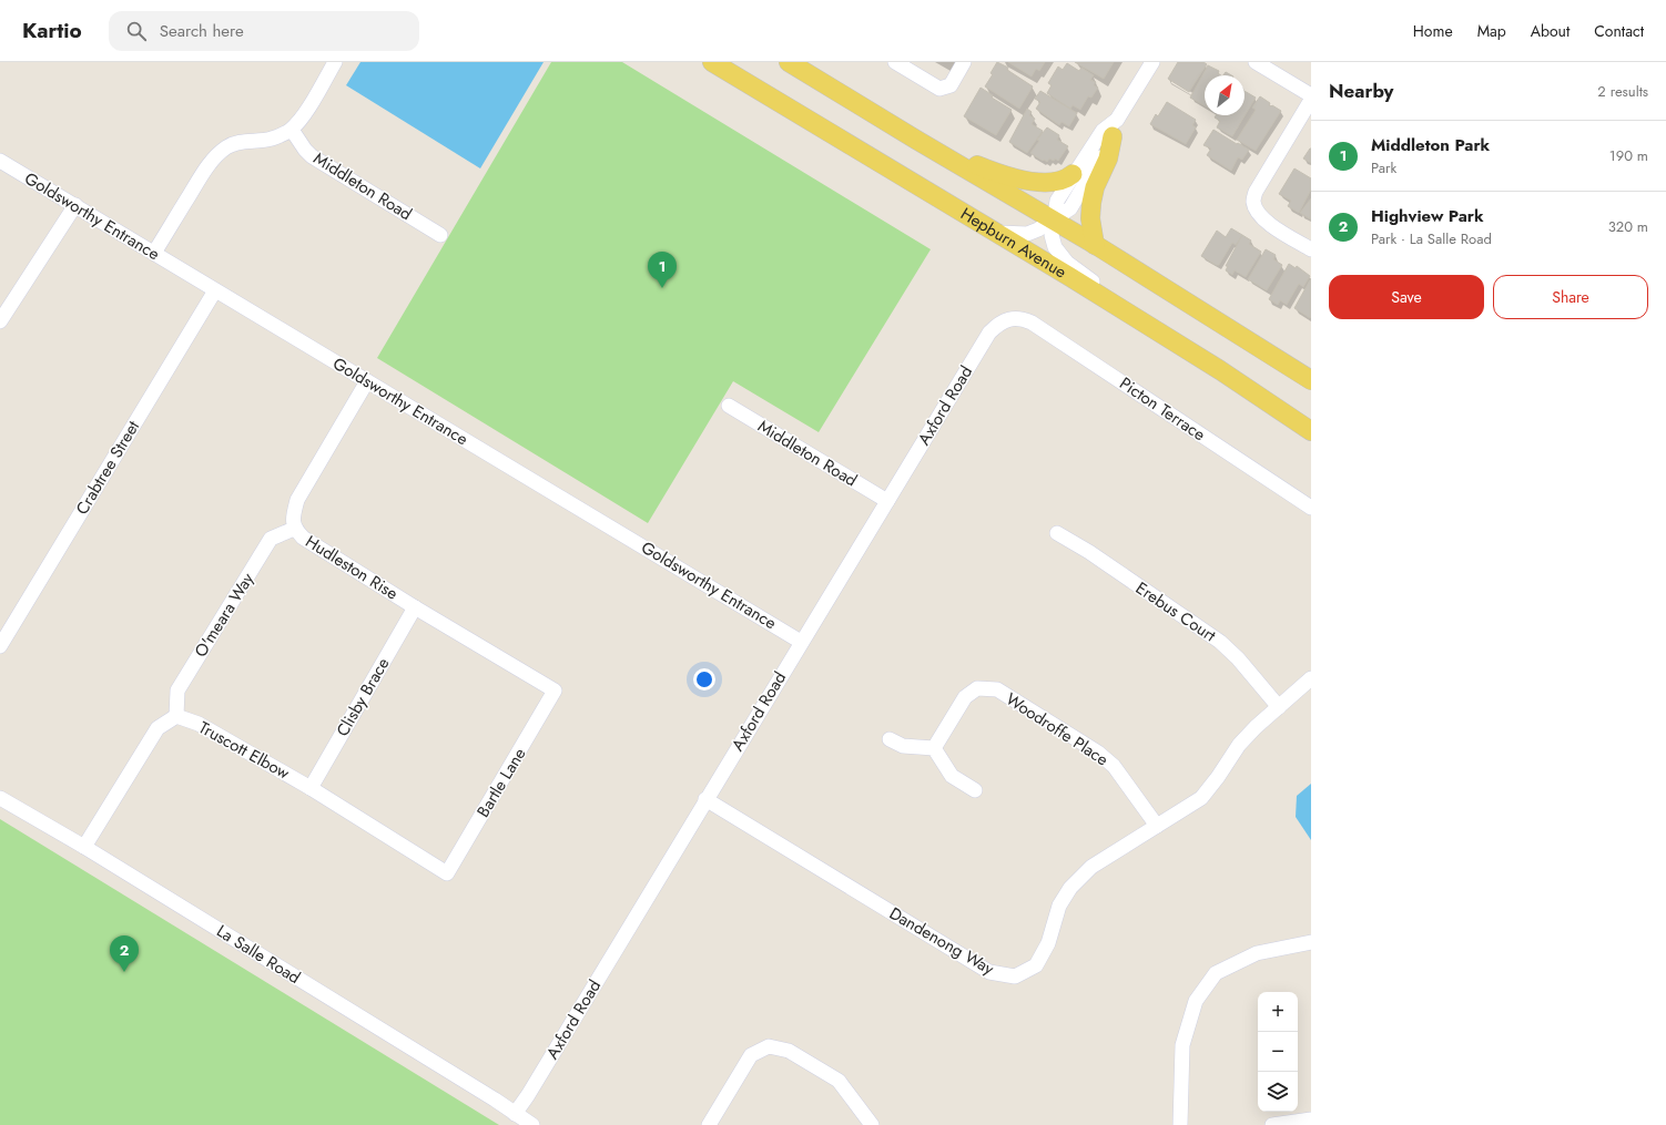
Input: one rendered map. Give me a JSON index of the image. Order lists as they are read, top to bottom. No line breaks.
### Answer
{"streets":{"main road":["Hepburn Avenue"],"street":["Middleton Road","Goldsworthy Entrance","Axford Road","Picton Terrace","Crabtree Street","Hudleston Rise","Erebus Court","O'meara Way","Clisby Brace","Woodroffe Place","Truscott Elbow","Bartle Lane","Dandenong Way","La Salle Road"]},"crossings":[["Middleton Road","Axford Road"],["Goldsworthy Entrance","Axford Road"],["Goldsworthy Entrance","Crabtree Street"],["Goldsworthy Entrance","Hudleston Rise"],["Axford Road","Picton Terrace"],["Axford Road","Dandenong Way"],["Axford Road","La Salle Road"],["Hudleston Rise","O'meara Way"],["Hudleston Rise","Clisby Brace"],["Hudleston Rise","Bartle Lane"],["Erebus Court","Dandenong Way"],["O'meara Way","Truscott Elbow"],["Clisby Brace","Truscott Elbow"],["Woodroffe Place","Dandenong Way"],["Truscott Elbow","Bartle Lane"]],"north":"top right","page":{"header":"Kartio","search":"Search here","nav":["Home","Map","About","Contact"],"heading":["Nearby","2 results"],"list":[{"mark":"1","name":"Middleton Park","note":"Park","value":"190 m"},{"mark":"2","name":"Highview Park","note":"Park · La Salle Road","value":"320 m"}],"pins":["1","2"],"buttons":["Save","Share"],"map_buttons":["+","−"]}}
